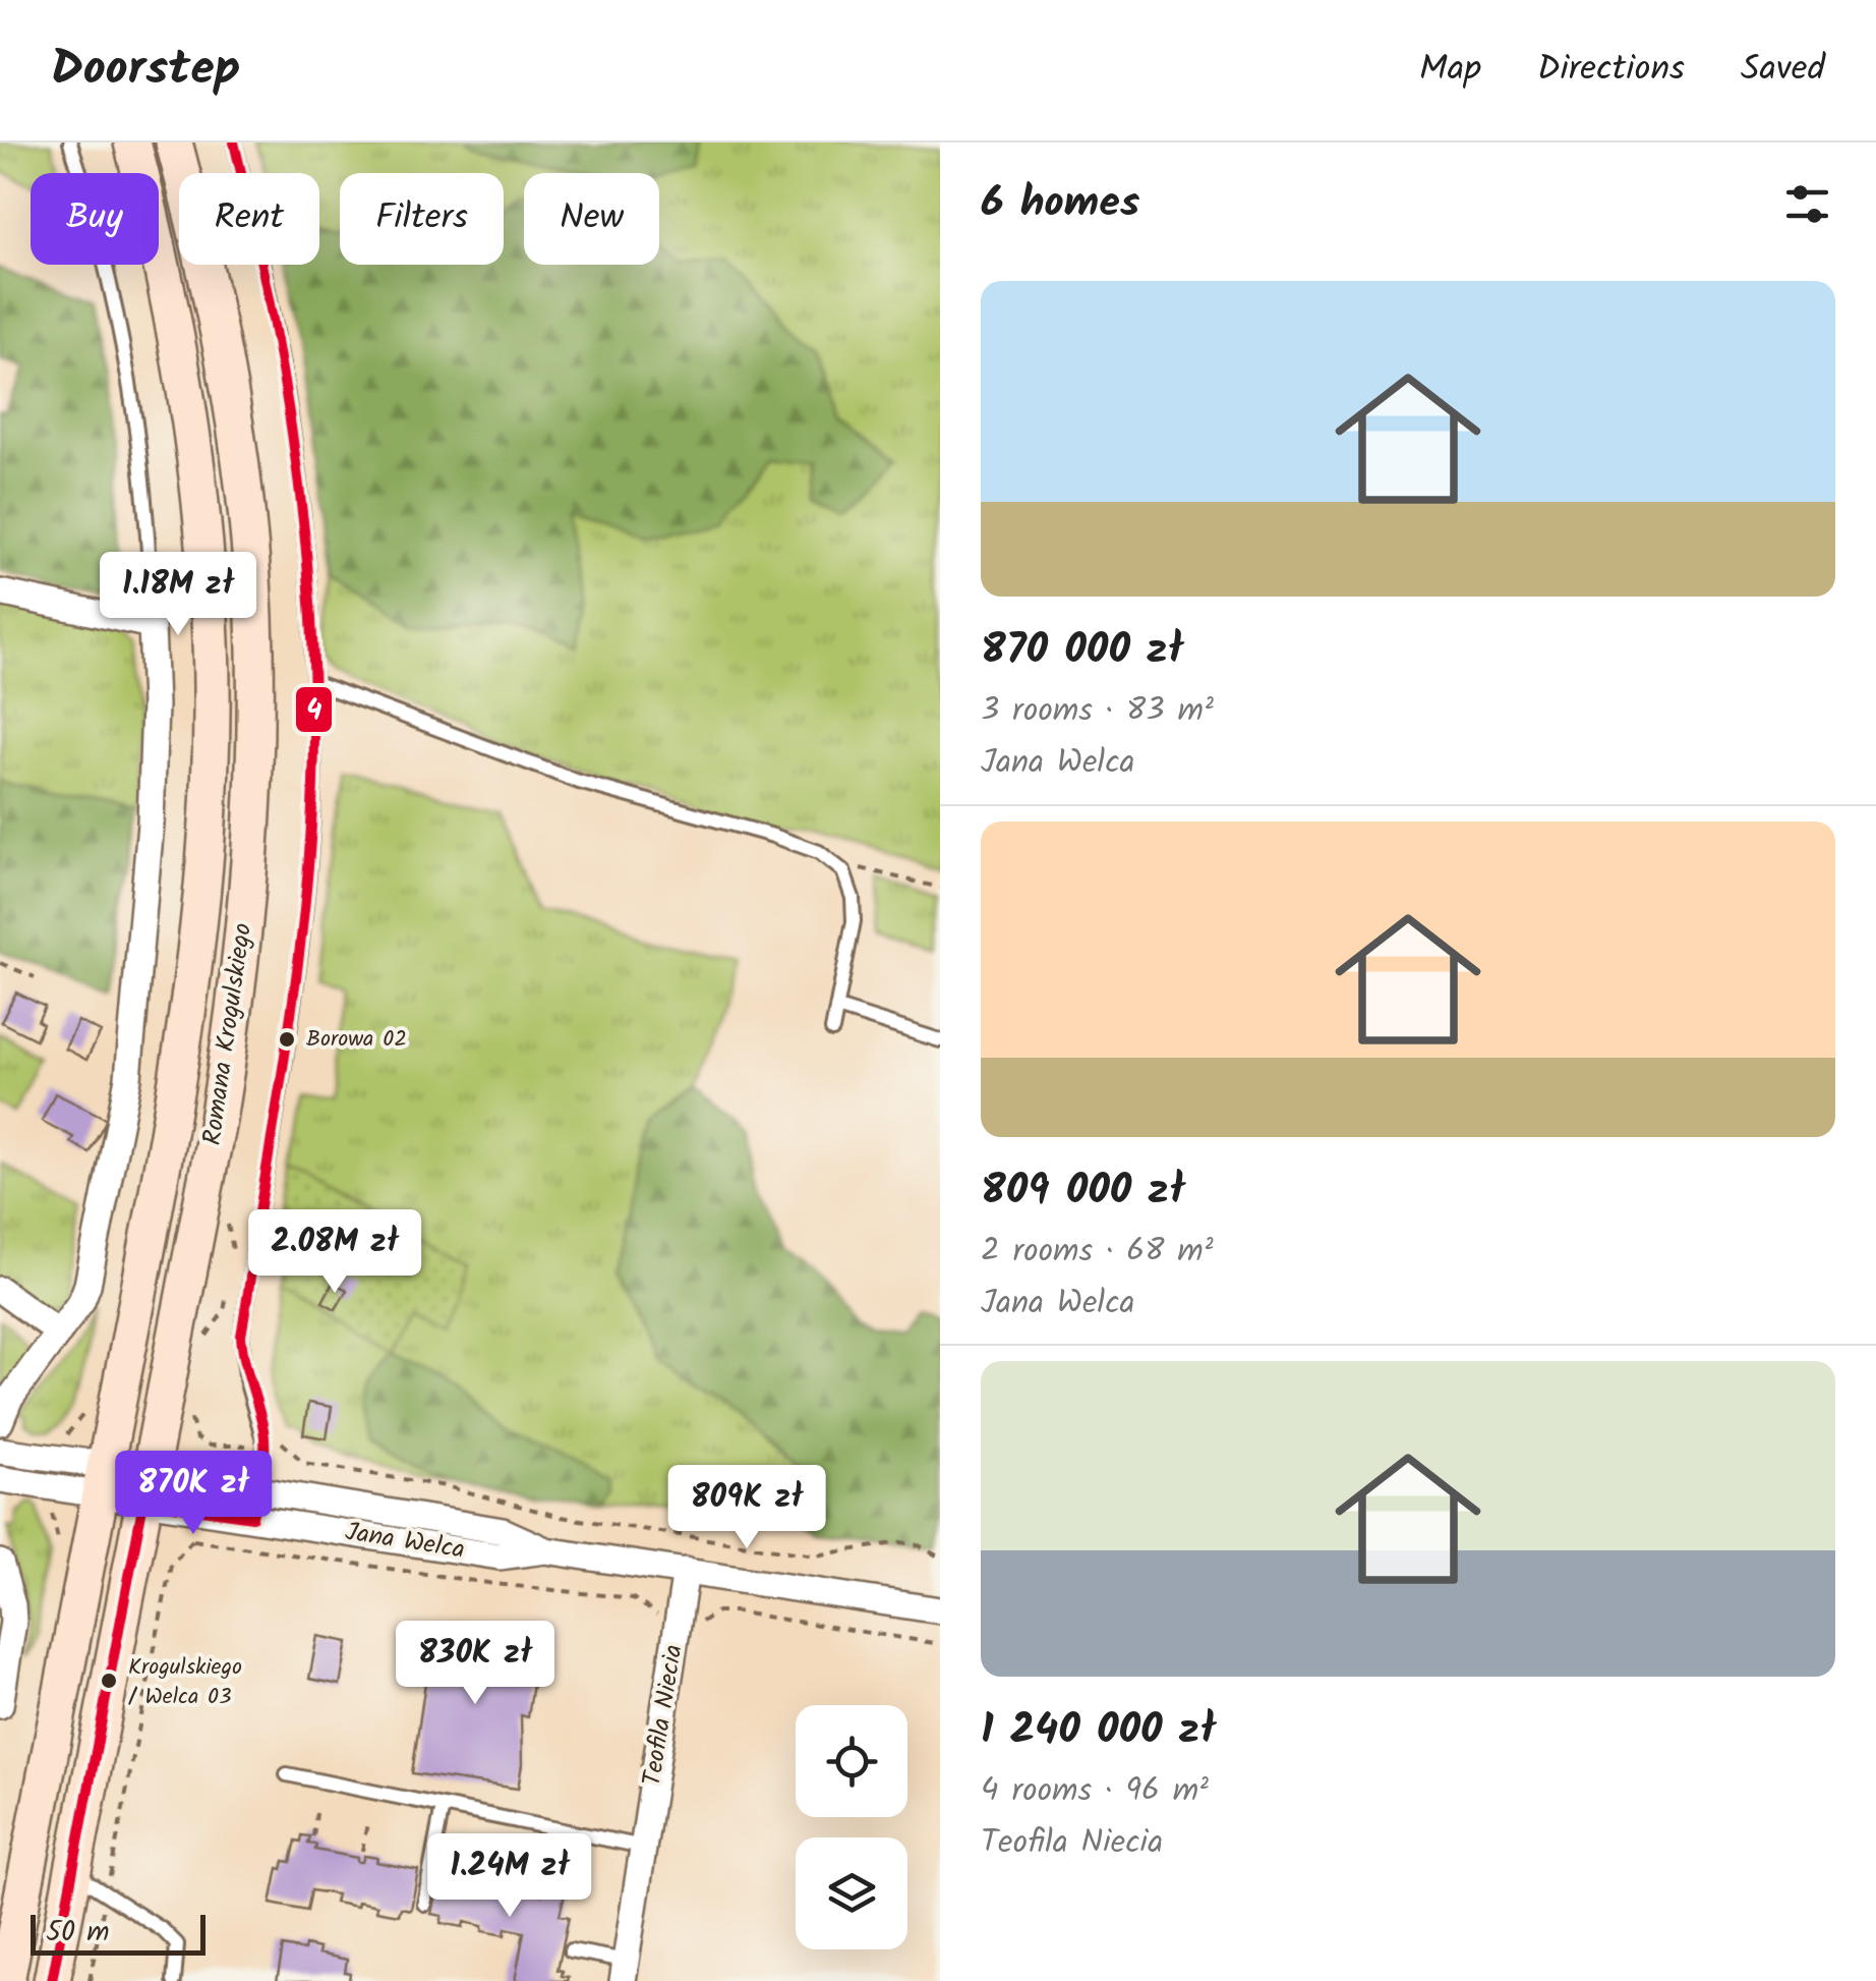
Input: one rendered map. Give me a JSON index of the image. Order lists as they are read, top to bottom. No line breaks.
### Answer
{"streets":{"main road":["Romana Krogulskiego"],"street":["Jana Welca","Teofila Niecia"]},"crossings":[["Romana Krogulskiego","Jana Welca"],["Jana Welca","Teofila Niecia"]],"places":["Borowa 02","Krogulskiego / Welca 03"],"lines":["transit line 4"],"scale_bar":"50 m","page":{"header":"Doorstep","nav":["Map","Directions","Saved"],"heading":"6 homes","chip":["Buy","Rent","Filters","New"],"list":[{"name":"870 000 zł","note":"3 rooms · 83 m² · Jana Welca"},{"name":"809 000 zł","note":"2 rooms · 68 m² · Jana Welca"},{"name":"1 240 000 zł","note":"4 rooms · 96 m² · Teofila Niecia"}],"price":["1.18M zł","2.08M zł","870K zł","809K zł","830K zł","1.24M zł"],"scale":"50 m"}}
